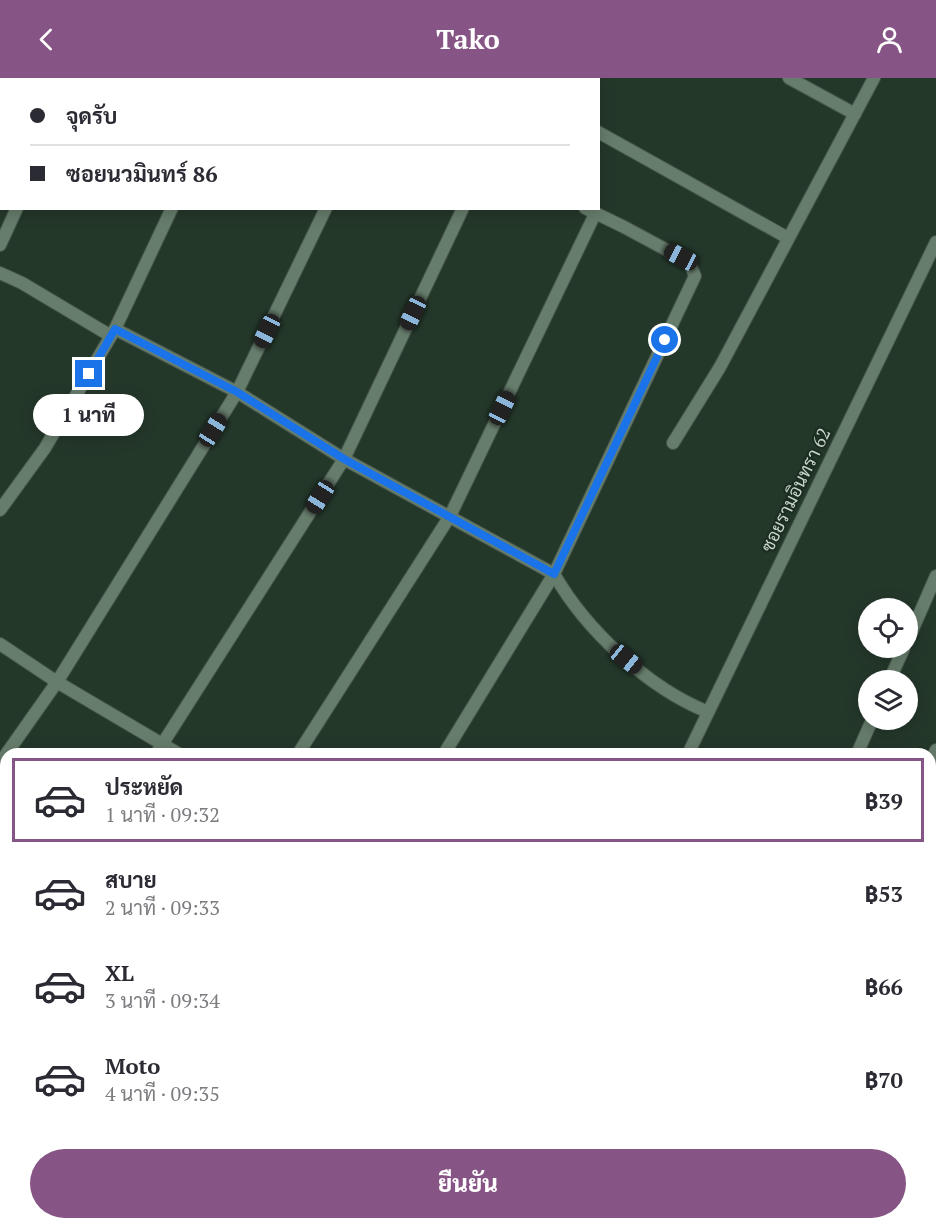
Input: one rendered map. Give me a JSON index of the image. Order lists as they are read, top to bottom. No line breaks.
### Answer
{"streets":{"street":["ซอยรามอินทรา 62"]},"page":{"header":"Tako","banner":["จุดรับ","ซอยนวมินทร์ 86"],"bubble":"1 นาที","list":[{"name":"ประหยัด","note":"1 นาที · 09:32","value":"฿39"},{"name":"สบาย","note":"2 นาที · 09:33","value":"฿53"},{"name":"XL","note":"3 นาที · 09:34","value":"฿66"},{"name":"Moto","note":"4 นาที · 09:35","value":"฿70"}],"buttons":"ยืนยัน"}}
